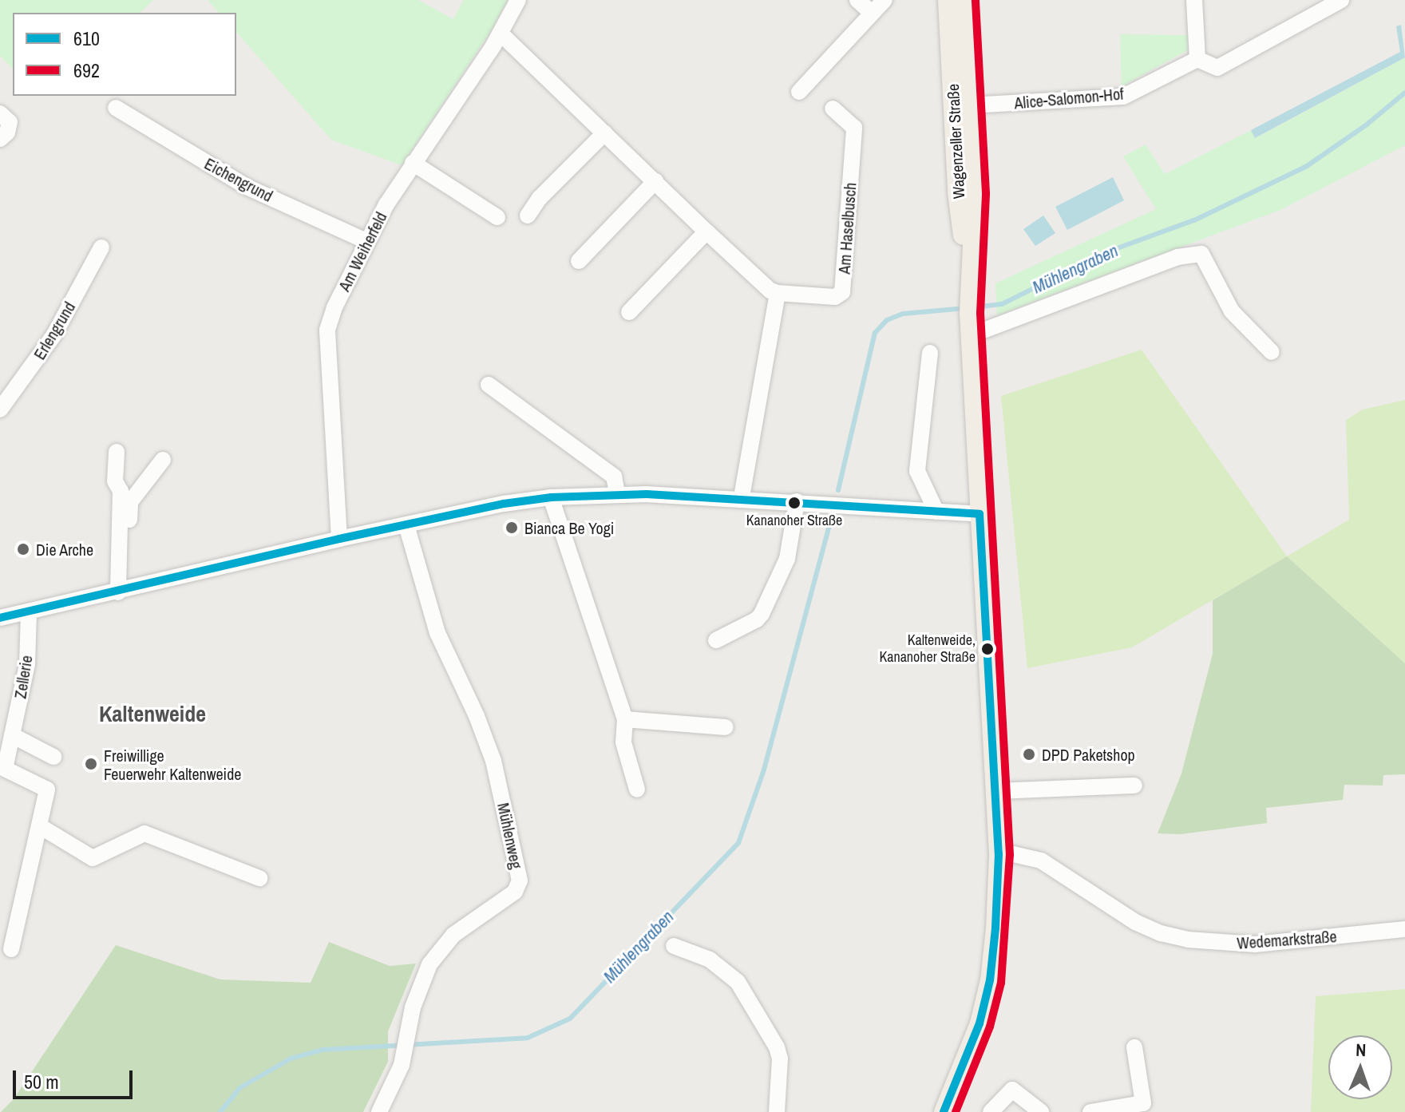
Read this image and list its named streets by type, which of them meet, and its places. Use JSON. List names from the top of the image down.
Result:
{
  "streets": {
    "main road": ["Wagenzeller Straße"],
    "street": [
      "Alice-Salomon-Hof",
      "Eichengrund",
      "Am Haselbusch",
      "Am Weiherfeld",
      "Erlengrund",
      "Zellerie",
      "Mühlenweg",
      "Wedemarkstraße"
    ]
  },
  "crossings": [
    ["Alice-Salomon-Hof", "Wagenzeller Straße"],
    ["Wagenzeller Straße", "Wedemarkstraße"],
    ["Eichengrund", "Am Weiherfeld"]
  ],
  "districts": ["Kaltenweide"],
  "water": ["Mühlengraben"],
  "places": [
    "Kananoher Straße",
    "Bianca Be Yogi",
    "Die Arche",
    "Kaltenweide, Kananoher Straße",
    "DPD Paketshop",
    "Freiwillige Feuerwehr Kaltenweide"
  ],
  "lines": ["transit line 692", "transit line 610"],
  "legend": ["610", "692"],
  "scale_bar": "50 m",
  "north": "top"
}
